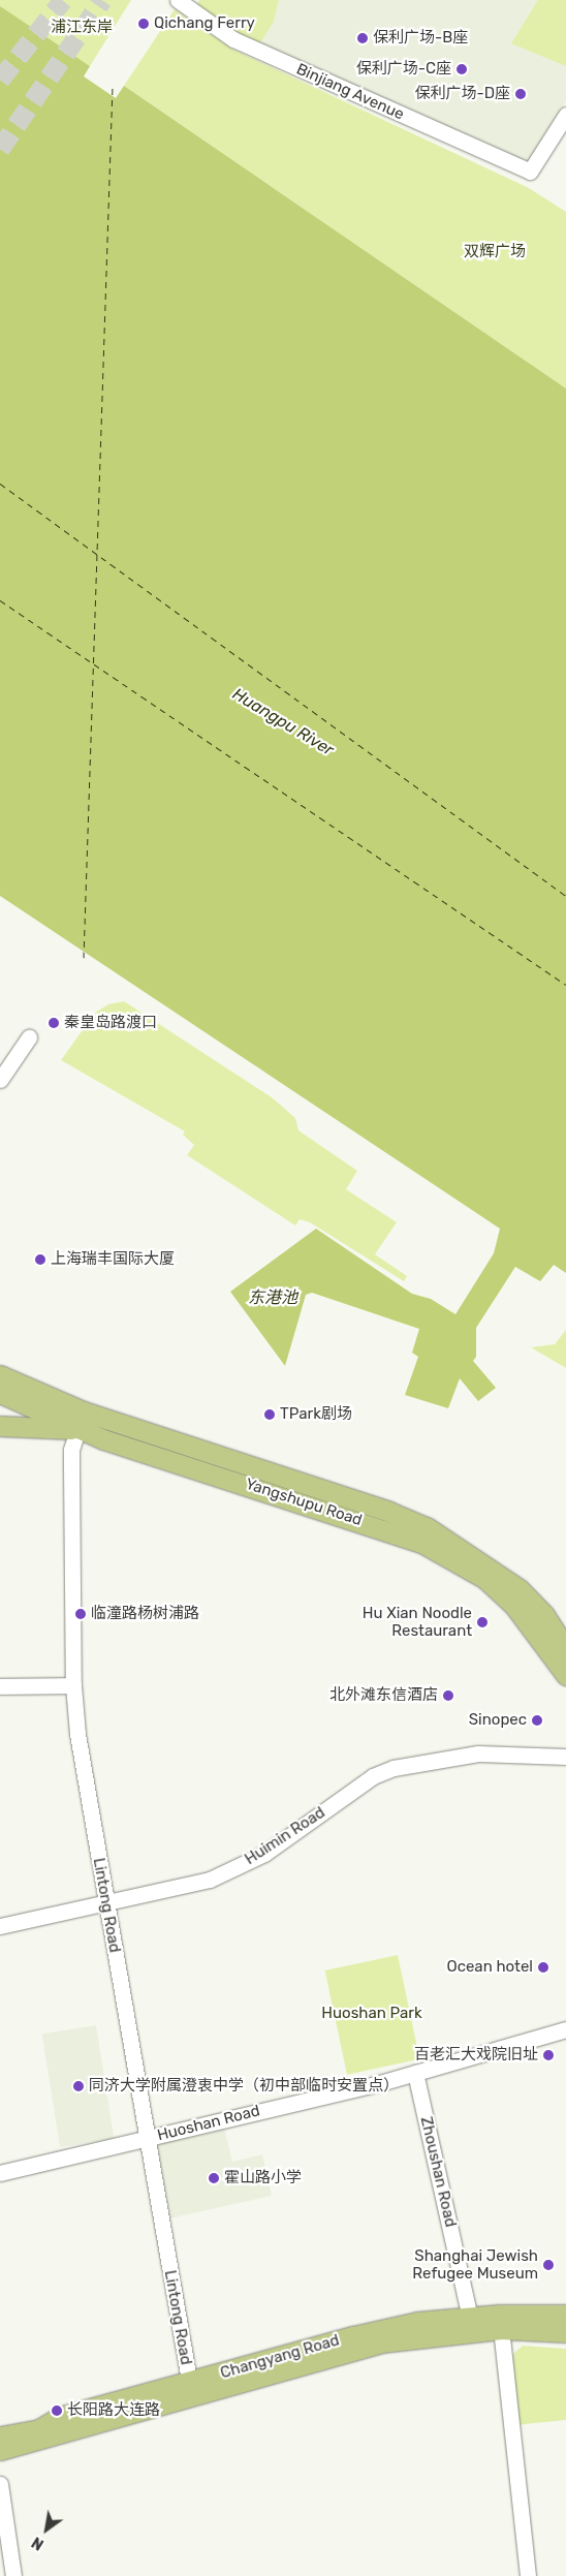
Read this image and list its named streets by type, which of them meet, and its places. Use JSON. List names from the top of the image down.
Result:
{
  "streets": {
    "main road": ["Yangshupu Road", "Changyang Road"],
    "street": [
      "Binjiang Avenue",
      "Huimin Road",
      "Lintong Road",
      "Huoshan Road",
      "Zhoushan Road"
    ]
  },
  "crossings": [
    ["Yangshupu Road", "Lintong Road"],
    ["Huimin Road", "Lintong Road"],
    ["Lintong Road", "Huoshan Road"],
    ["Lintong Road", "Changyang Road"],
    ["Huoshan Road", "Zhoushan Road"],
    ["Zhoushan Road", "Changyang Road"]
  ],
  "water": ["Huangpu River", "东港池"],
  "parks": ["浦江东岸", "双辉广场", "Huoshan Park"],
  "places": [
    "Qichang Ferry",
    "保利广场-B座",
    "保利广场-C座",
    "保利广场-D座",
    "秦皇岛路渡口",
    "上海瑞丰国际大厦",
    "TPark剧场",
    "临潼路杨树浦路",
    "Hu Xian Noodle Restaurant",
    "北外滩东信酒店",
    "Sinopec",
    "Ocean hotel",
    "百老汇大戏院旧址",
    "同济大学附属澄衷中学（初中部临时安置点）",
    "霍山路小学",
    "Shanghai Jewish Refugee Museum",
    "长阳路大连路"
  ],
  "north": "bottom left"
}
